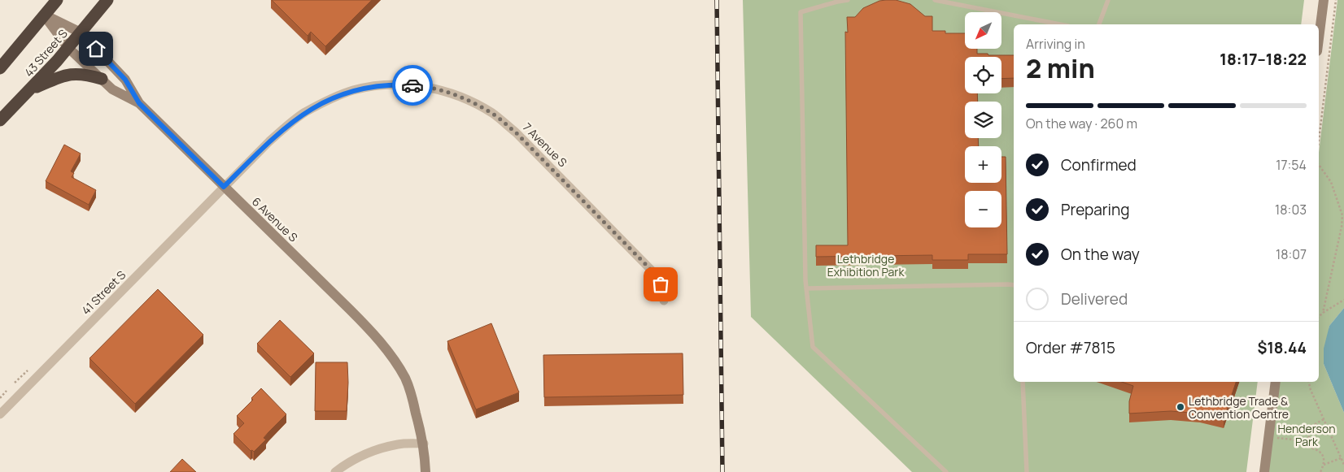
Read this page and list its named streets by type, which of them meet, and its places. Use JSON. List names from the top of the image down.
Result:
{
  "streets": {
    "highway": ["43 Street S"],
    "street": ["7 Avenue S", "6 Avenue S", "41 Street S"]
  },
  "crossings": [
    ["43 Street S", "6 Avenue S"],
    ["7 Avenue S", "6 Avenue S"],
    ["7 Avenue S", "41 Street S"],
    ["6 Avenue S", "41 Street S"]
  ],
  "parks": ["Lethbridge Exhibition Park", "Henderson Park"],
  "places": ["Lethbridge Trade & Convention Centre"],
  "north": "bottom left",
  "page": {
    "map_buttons": ["+", "−"],
    "heading": ["2 min", "Arriving in", "18:17–18:22"],
    "panel": ["Order #7815", "$18.44"],
    "bar": "On the way · 260 m",
    "list": [
      ["Confirmed", "17:54"],
      ["Preparing", "18:03"],
      ["On the way", "18:07"],
      "Delivered"
    ]
  }
}
